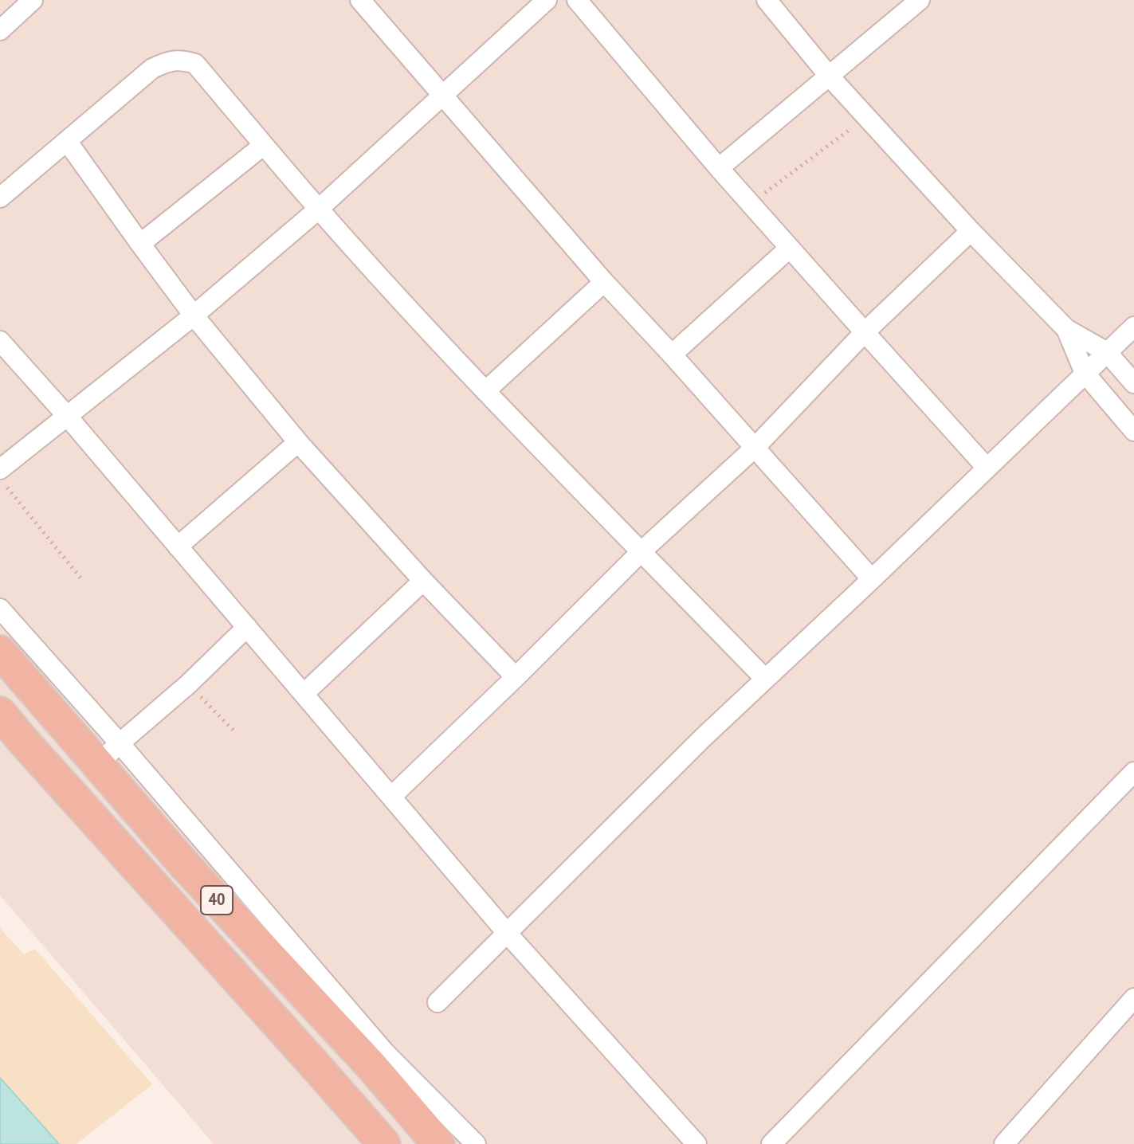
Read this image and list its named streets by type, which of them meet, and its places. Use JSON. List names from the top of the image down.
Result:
{
  "streets": {
    "highway": ["40"]
  }
}
